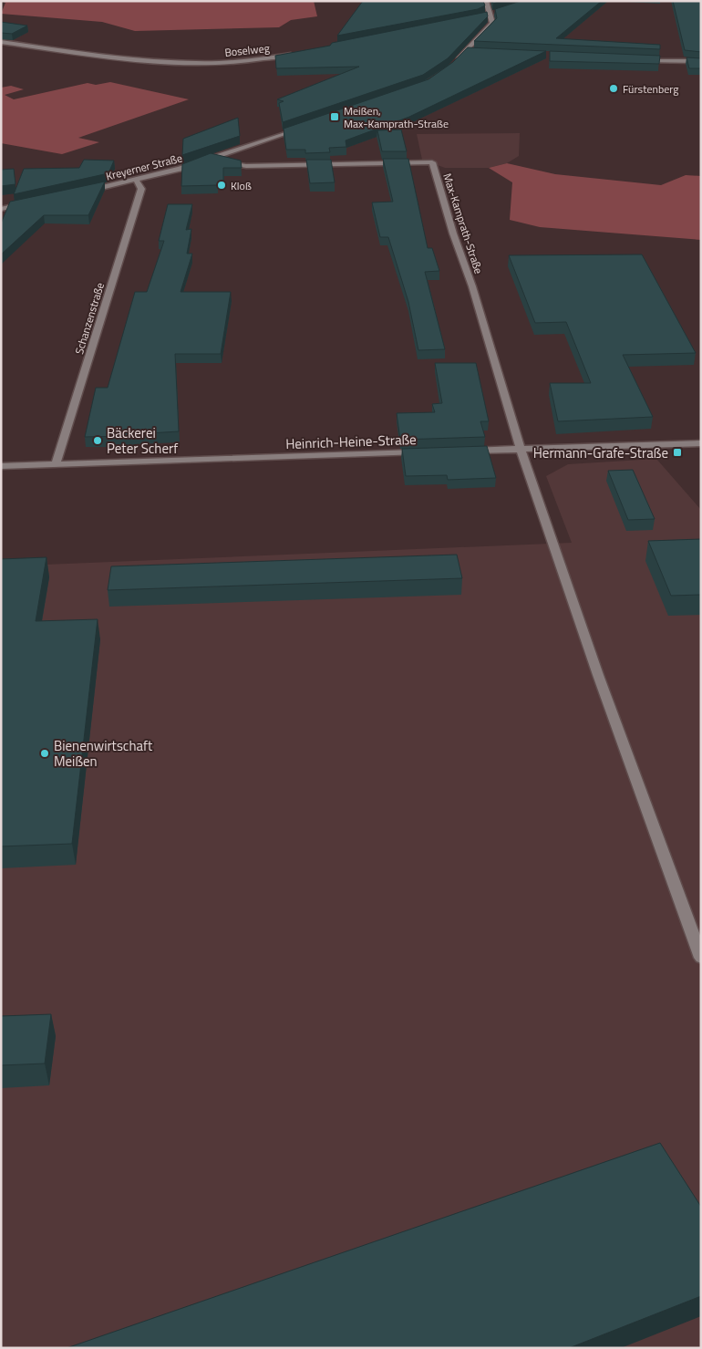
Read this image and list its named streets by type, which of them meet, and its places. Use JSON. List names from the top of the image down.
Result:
{
  "streets": {
    "street": [
      "Boselweg",
      "Kreyerner Straße",
      "Max-Kamprath-Straße",
      "Schanzenstraße",
      "Heinrich-Heine-Straße"
    ]
  },
  "crossings": [
    ["Kreyerner Straße", "Max-Kamprath-Straße"],
    ["Kreyerner Straße", "Schanzenstraße"],
    ["Schanzenstraße", "Heinrich-Heine-Straße"]
  ],
  "places": {
    "other": [
      "Fürstenberg",
      "Kloß",
      "Bäckerei Peter Scherf",
      "Bienenwirtschaft Meißen"
    ],
    "transit": ["Meißen, Max-Kamprath-Straße", "Hermann-Grafe-Straße"]
  }
}
